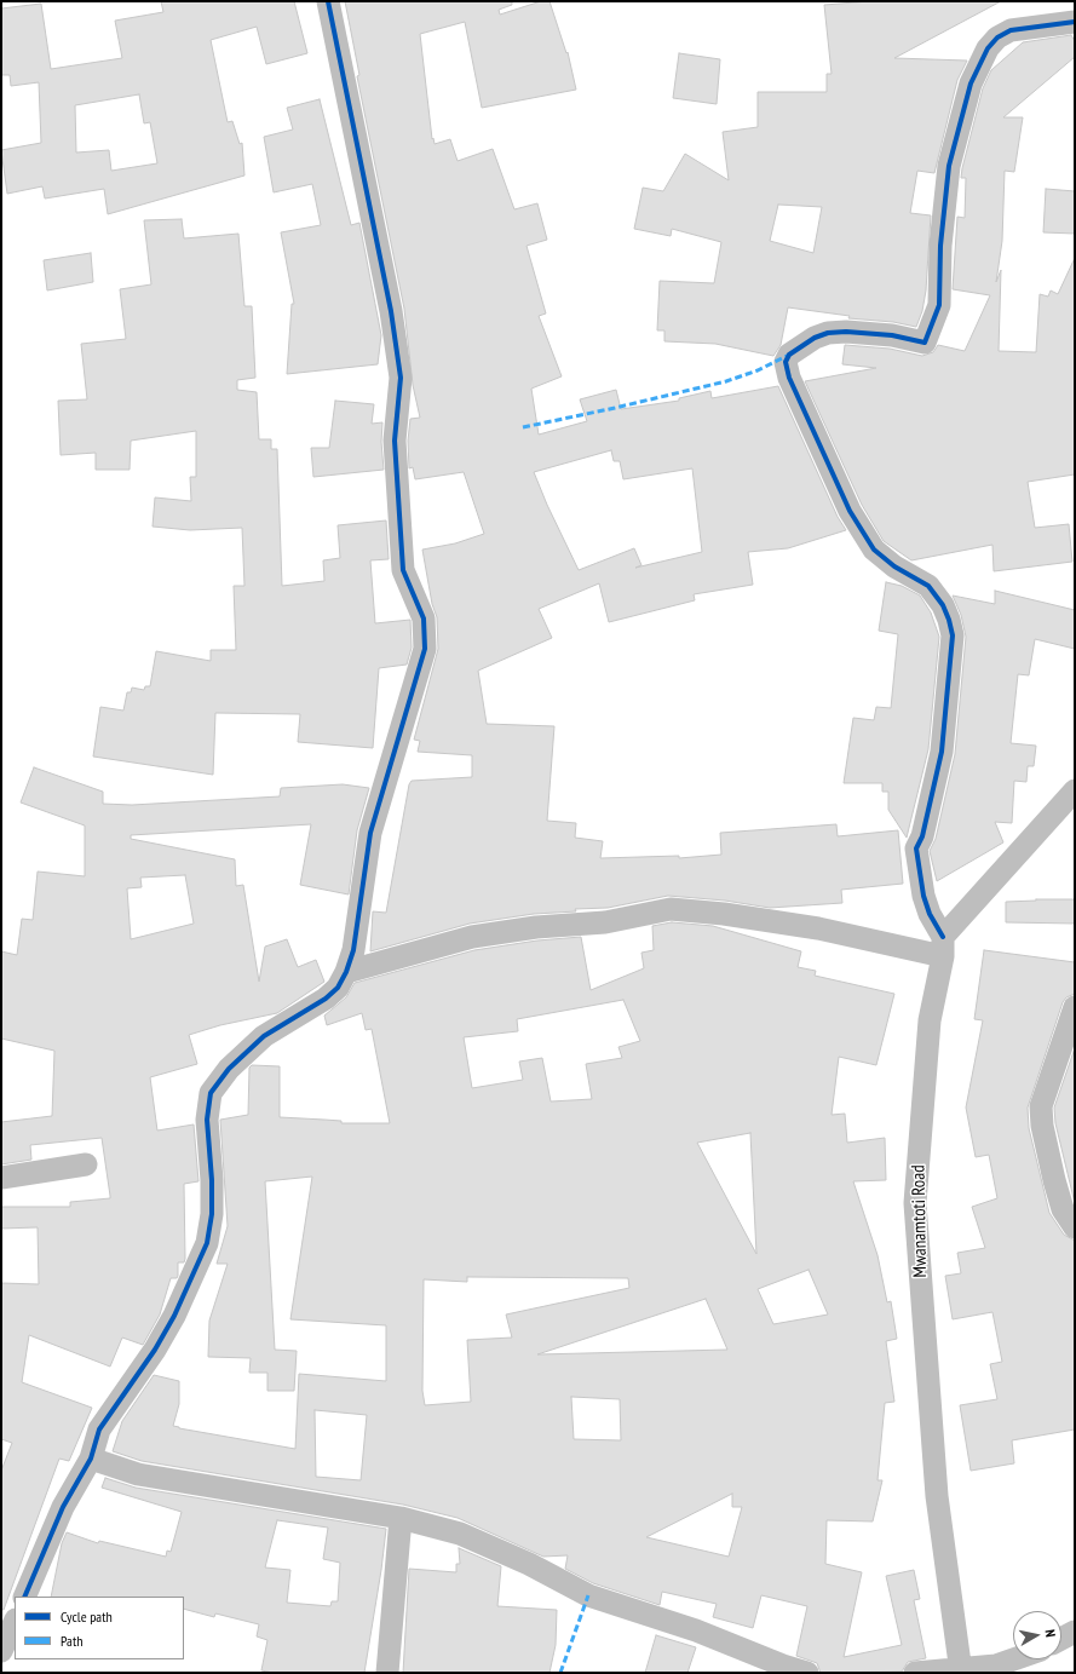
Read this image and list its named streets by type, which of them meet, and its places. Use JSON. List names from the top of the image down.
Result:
{
  "streets": {
    "street": ["Mwanamtoti Road"]
  },
  "legend": ["Cycle path", "Path"],
  "north": "right"
}
